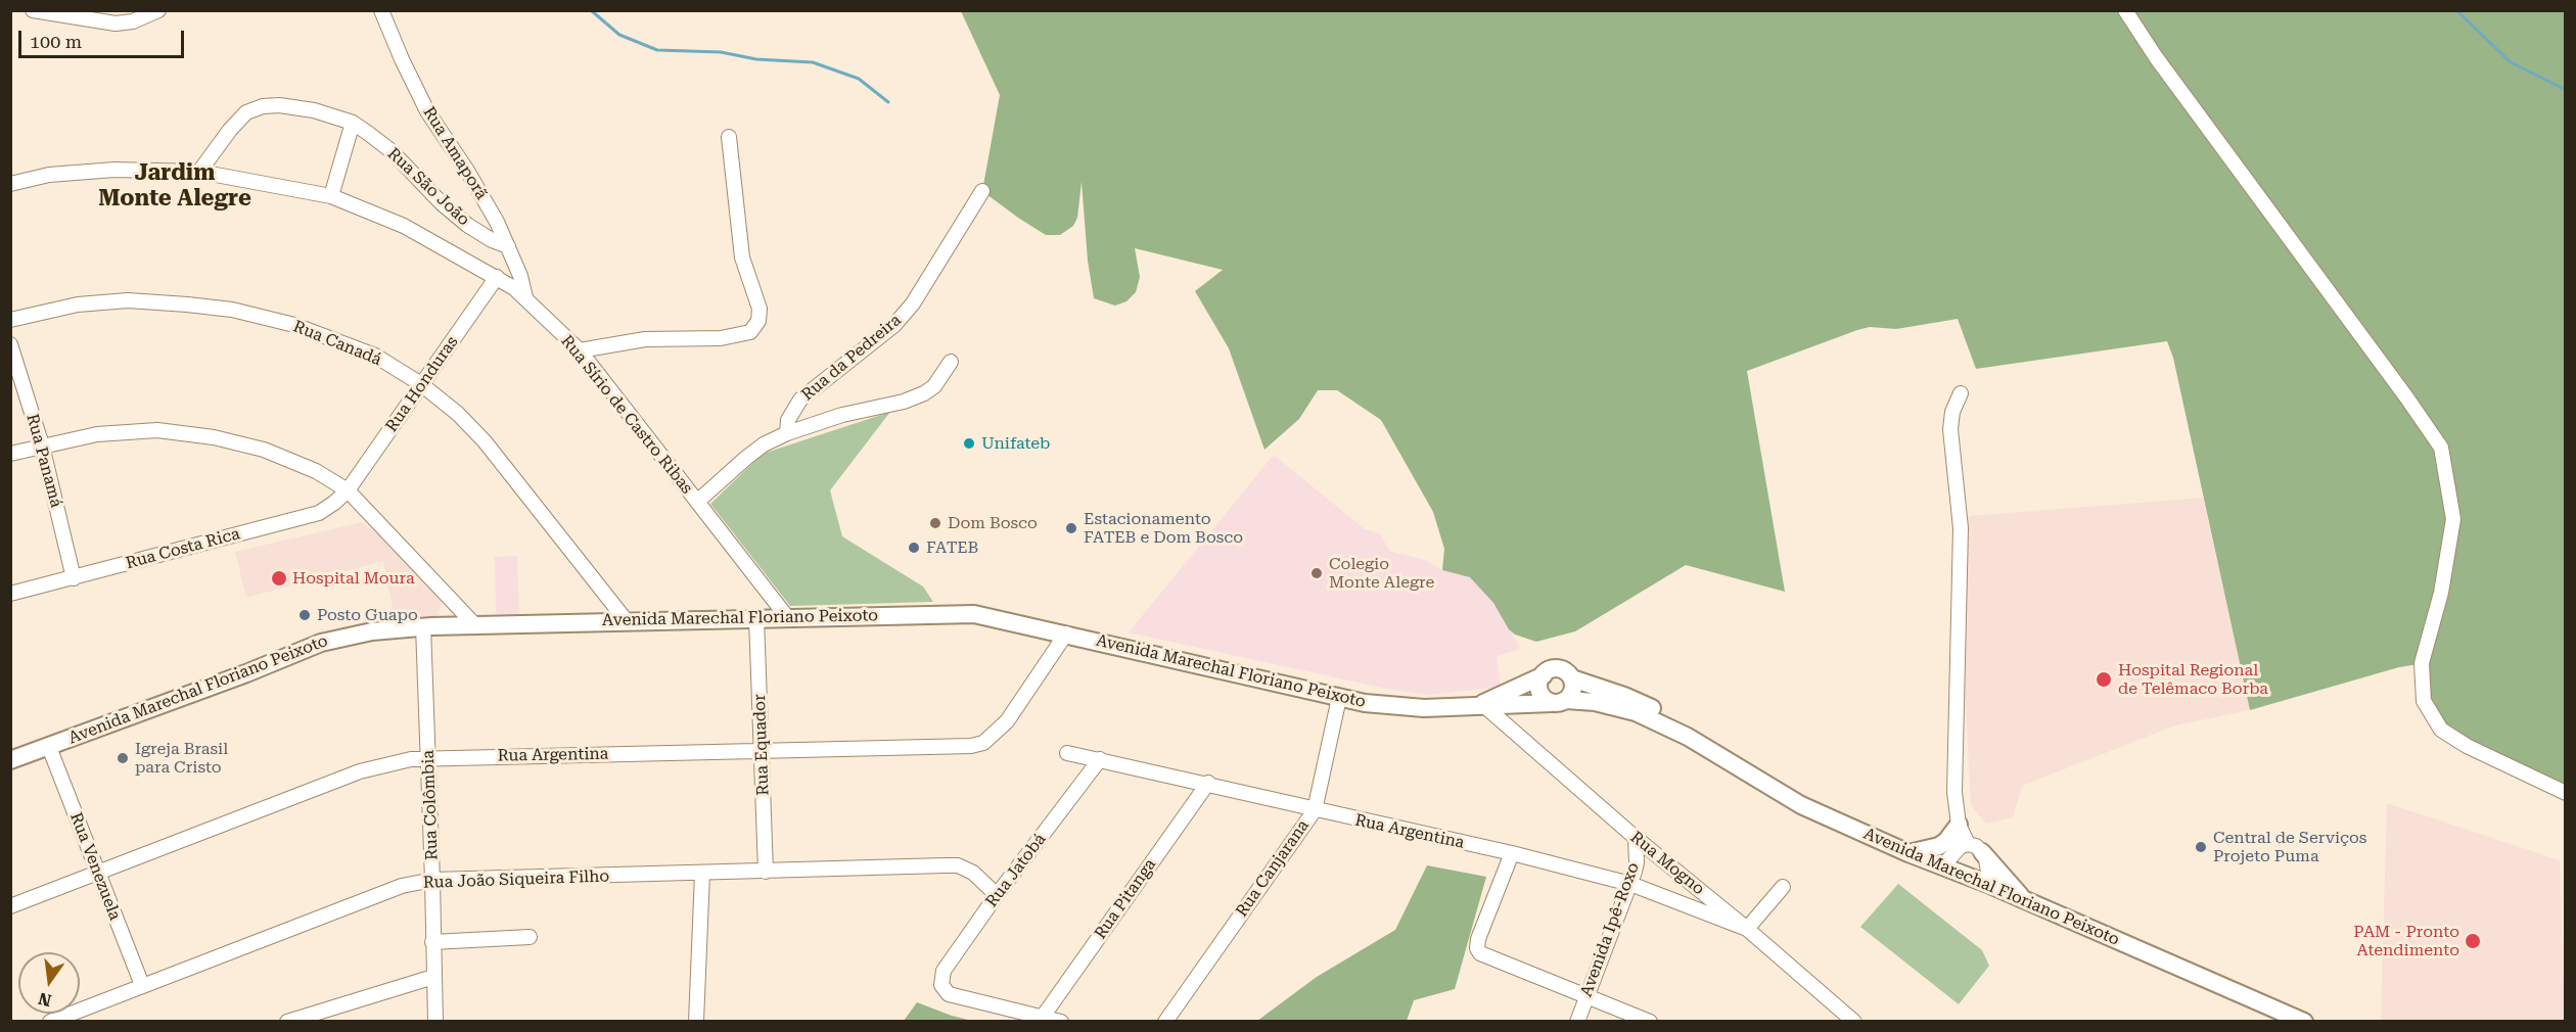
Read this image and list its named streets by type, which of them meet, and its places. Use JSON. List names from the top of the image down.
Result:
{
  "streets": {
    "main road": ["Avenida Marechal Floriano Peixoto"],
    "street": [
      "Rua Amaporã",
      "Rua São João",
      "Rua Canadá",
      "Rua da Pedreira",
      "Rua Honduras",
      "Rua Sírio de Castro Ribas",
      "Rua Panamá",
      "Rua Costa Rica",
      "Rua Equador",
      "Rua Argentina",
      "Rua Colômbia",
      "Rua Mogno",
      "Rua Venezuela",
      "Rua Canjarana",
      "Rua Jatobá",
      "Rua João Siqueira Filho",
      "Rua Pitanga",
      "Avenida Ipê-Roxo"
    ]
  },
  "crossings": [
    ["Rua Amaporã", "Rua São João"],
    ["Rua Amaporã", "Rua Sírio de Castro Ribas"],
    ["Rua São João", "Rua Sírio de Castro Ribas"],
    ["Rua Canadá", "Rua Honduras"],
    ["Rua Canadá", "Avenida Marechal Floriano Peixoto"],
    ["Rua da Pedreira", "Rua Sírio de Castro Ribas"],
    ["Rua Honduras", "Rua Sírio de Castro Ribas"],
    ["Rua Honduras", "Rua Costa Rica"],
    ["Rua Sírio de Castro Ribas", "Avenida Marechal Floriano Peixoto"],
    ["Rua Panamá", "Rua Costa Rica"],
    ["Avenida Marechal Floriano Peixoto", "Rua Equador"],
    ["Avenida Marechal Floriano Peixoto", "Rua Argentina"],
    ["Avenida Marechal Floriano Peixoto", "Rua Colômbia"],
    ["Avenida Marechal Floriano Peixoto", "Rua Mogno"],
    ["Avenida Marechal Floriano Peixoto", "Rua Venezuela"],
    ["Avenida Marechal Floriano Peixoto", "Rua Canjarana"],
    ["Rua Equador", "Rua Argentina"],
    ["Rua Equador", "Rua João Siqueira Filho"],
    ["Rua Argentina", "Rua Colômbia"],
    ["Rua Argentina", "Rua Mogno"],
    ["Rua Argentina", "Rua Venezuela"],
    ["Rua Argentina", "Rua Canjarana"],
    ["Rua Argentina", "Rua Jatobá"],
    ["Rua Argentina", "Rua Pitanga"],
    ["Rua Argentina", "Avenida Ipê-Roxo"],
    ["Rua Colômbia", "Rua João Siqueira Filho"],
    ["Rua Mogno", "Avenida Ipê-Roxo"],
    ["Rua Venezuela", "Rua João Siqueira Filho"],
    ["Rua Jatobá", "Rua João Siqueira Filho"],
    ["Rua Jatobá", "Rua Pitanga"]
  ],
  "districts": ["Jardim Monte Alegre"],
  "places": [
    "Unifateb",
    "Dom Bosco",
    "Estacionamento FATEB e Dom Bosco",
    "FATEB",
    "Colegio Monte Alegre",
    "Hospital Moura",
    "Posto Guapo",
    "Hospital Regional de Telêmaco Borba",
    "Igreja Brasil para Cristo",
    "Central de Serviços Projeto Puma",
    "PAM - Pronto Atendimento"
  ],
  "scale_bar": "100 m",
  "north": "bottom"
}
